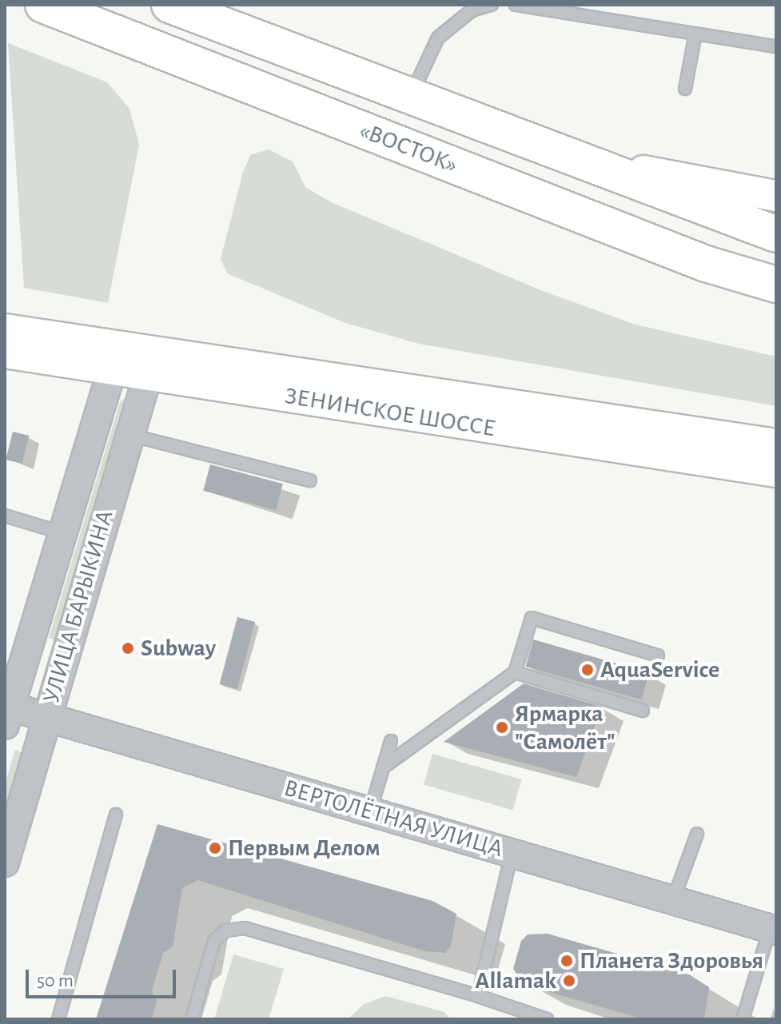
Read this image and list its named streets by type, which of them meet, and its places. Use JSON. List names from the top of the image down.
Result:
{
  "streets": {
    "highway": ["«ВОСТОК»"],
    "main road": ["ЗЕНИНСКОЕ ШОССЕ"],
    "street": ["УЛИЦА БАРЫКИНА", "ВЕРТОЛЁТНАЯ УЛИЦА"]
  },
  "crossings": [
    ["ЗЕНИНСКОЕ ШОССЕ", "УЛИЦА БАРЫКИНА"],
    ["УЛИЦА БАРЫКИНА", "ВЕРТОЛЁТНАЯ УЛИЦА"]
  ],
  "places": [
    "Subway",
    "AquaService",
    "Ярмарка \"Самолёт\"",
    "Первым Делом",
    "Планета Здоровья",
    "Allamak"
  ],
  "scale_bar": "50 m"
}
